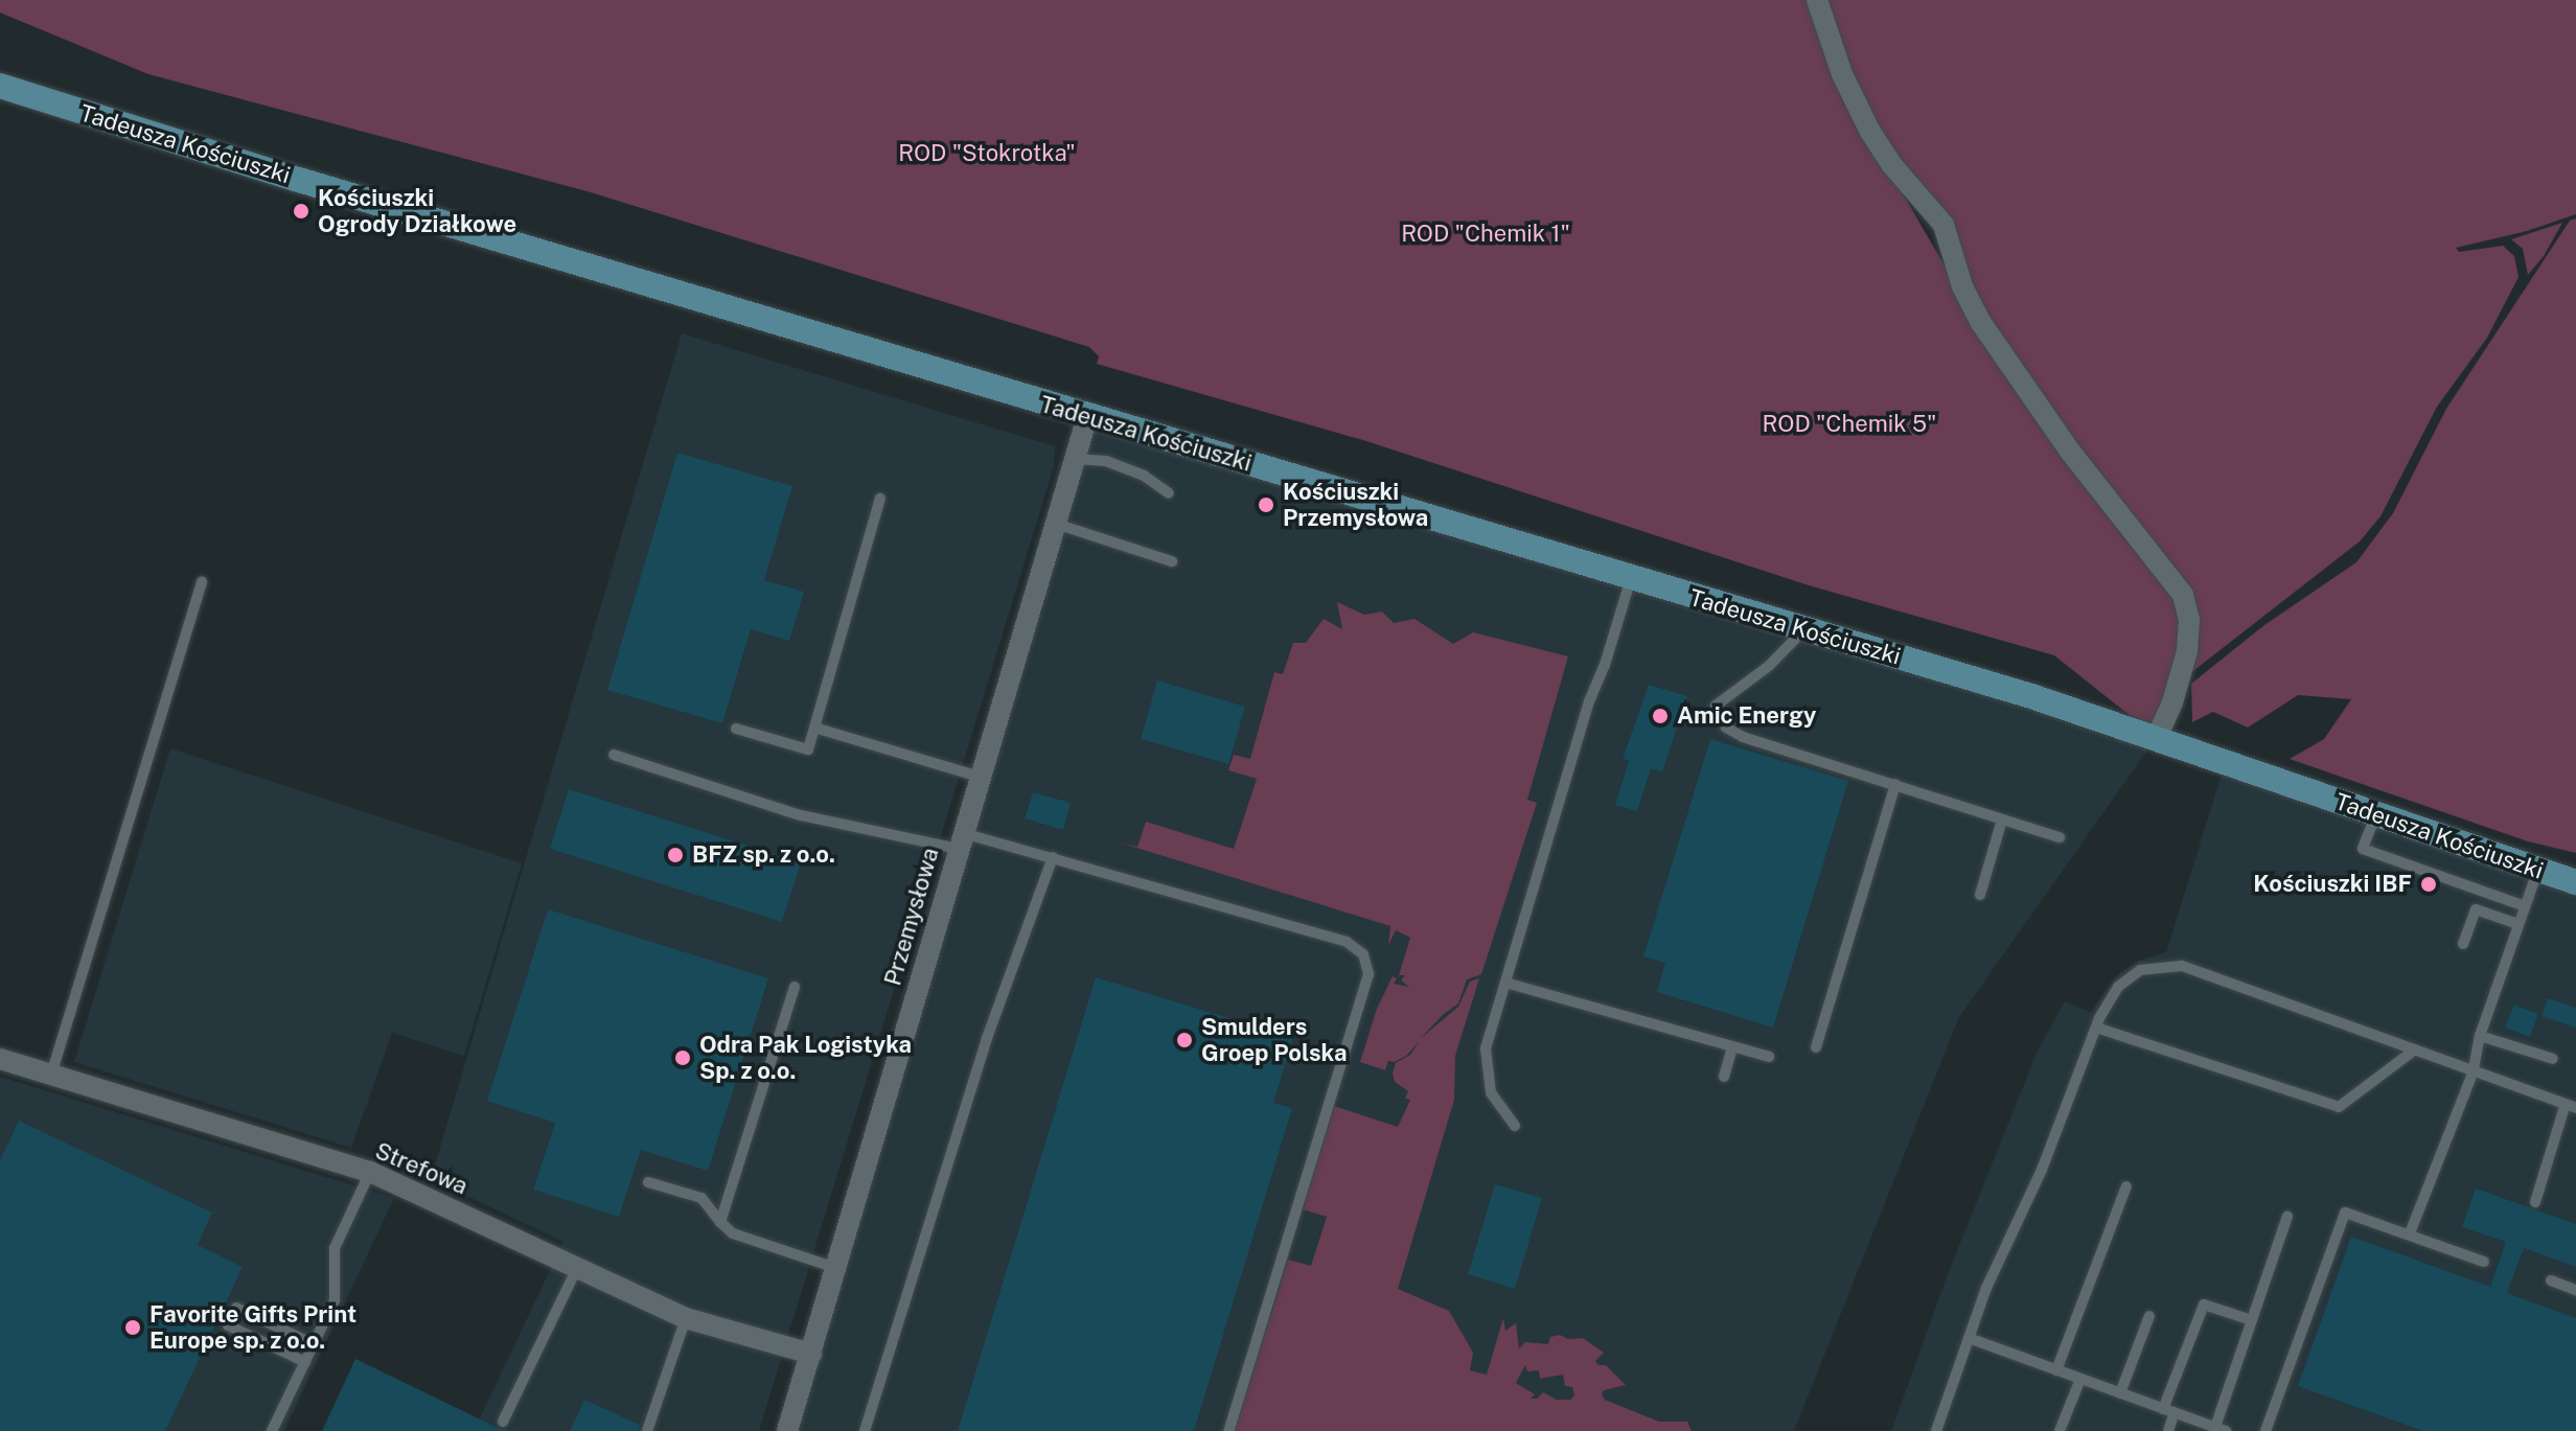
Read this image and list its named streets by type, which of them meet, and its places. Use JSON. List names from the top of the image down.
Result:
{
  "streets": {
    "main road": ["Tadeusza Kościuszki"],
    "street": ["Przemysłowa", "Strefowa"]
  },
  "crossings": [
    ["Tadeusza Kościuszki", "Przemysłowa"],
    ["Przemysłowa", "Strefowa"]
  ],
  "parks": ["ROD \"Stokrotka\"", "ROD \"Chemik 1\"", "ROD \"Chemik 5\""],
  "places": [
    "Kościuszki Ogrody Działkowe",
    "Kościuszki Przemysłowa",
    "Amic Energy",
    "BFZ sp. z o.o.",
    "Kościuszki IBF",
    "Smulders Groep Polska",
    "Odra Pak Logistyka Sp. z o.o.",
    "Favorite Gifts Print Europe sp. z o.o."
  ]
}
